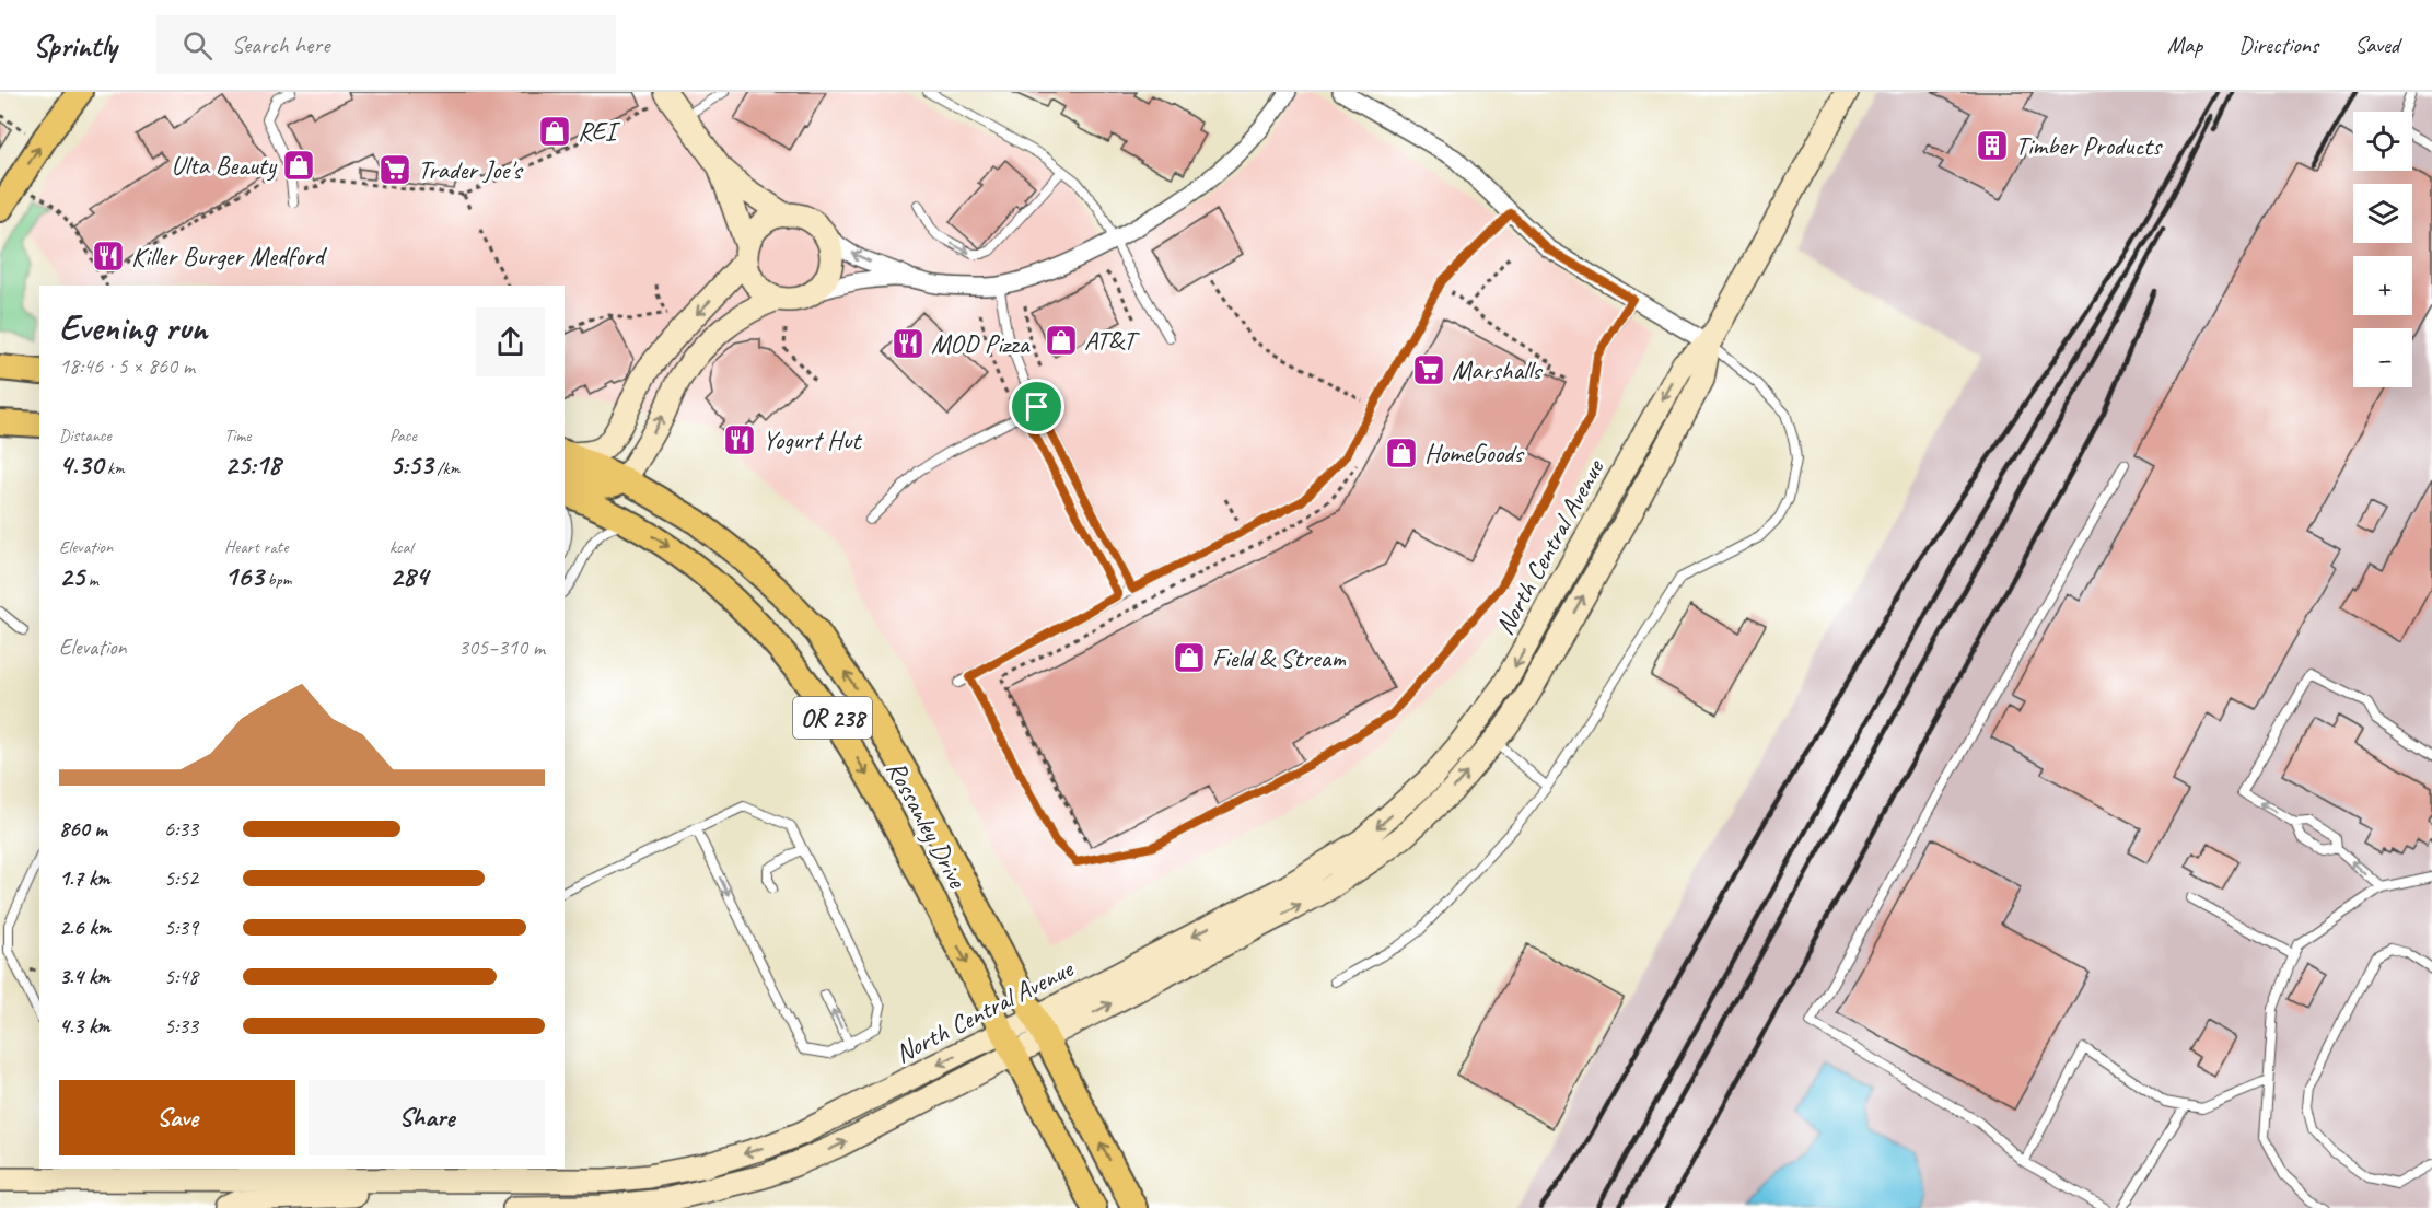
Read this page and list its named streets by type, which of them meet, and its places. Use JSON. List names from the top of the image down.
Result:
{
  "streets": {
    "main road": ["OR 238", "Rossanley Drive"],
    "street": ["North Central Avenue"]
  },
  "crossings": [
    ["North Central Avenue", "Rossanley Drive"]
  ],
  "places": {
    "shop": [
      "REI",
      "Ulta Beauty",
      "AT&T",
      "HomeGoods",
      "Field & Stream"
    ],
    "building": ["Timber Products"],
    "supermarket": ["Trader Joe's", "Marshalls"],
    "restaurant": ["Killer Burger Medford", "MOD Pizza", "Yogurt Hut"]
  },
  "page": {
    "header": "Sprintly",
    "search": "Search here",
    "nav": ["Map", "Directions", "Saved"],
    "map_buttons": ["+", "−"],
    "heading": ["Evening run", "18:46 · 5 × 860 m"],
    "stats": [
      ["Distance", "4.30 km"],
      ["Time", "25:18"],
      ["Pace", "5:53 /km"],
      ["Elevation", "25 m"],
      ["Heart rate", "163 bpm"],
      ["kcal", "284"]
    ],
    "chart": ["Elevation", "305–310 m"],
    "list": [
      {
        "name": "860 m",
        "note": "6:33"
      },
      {
        "name": "1.7 km",
        "note": "5:52"
      },
      {
        "name": "2.6 km",
        "note": "5:39"
      },
      {
        "name": "3.4 km",
        "note": "5:48"
      },
      {
        "name": "4.3 km",
        "note": "5:33"
      }
    ],
    "buttons": ["Save", "Share"]
  }
}
